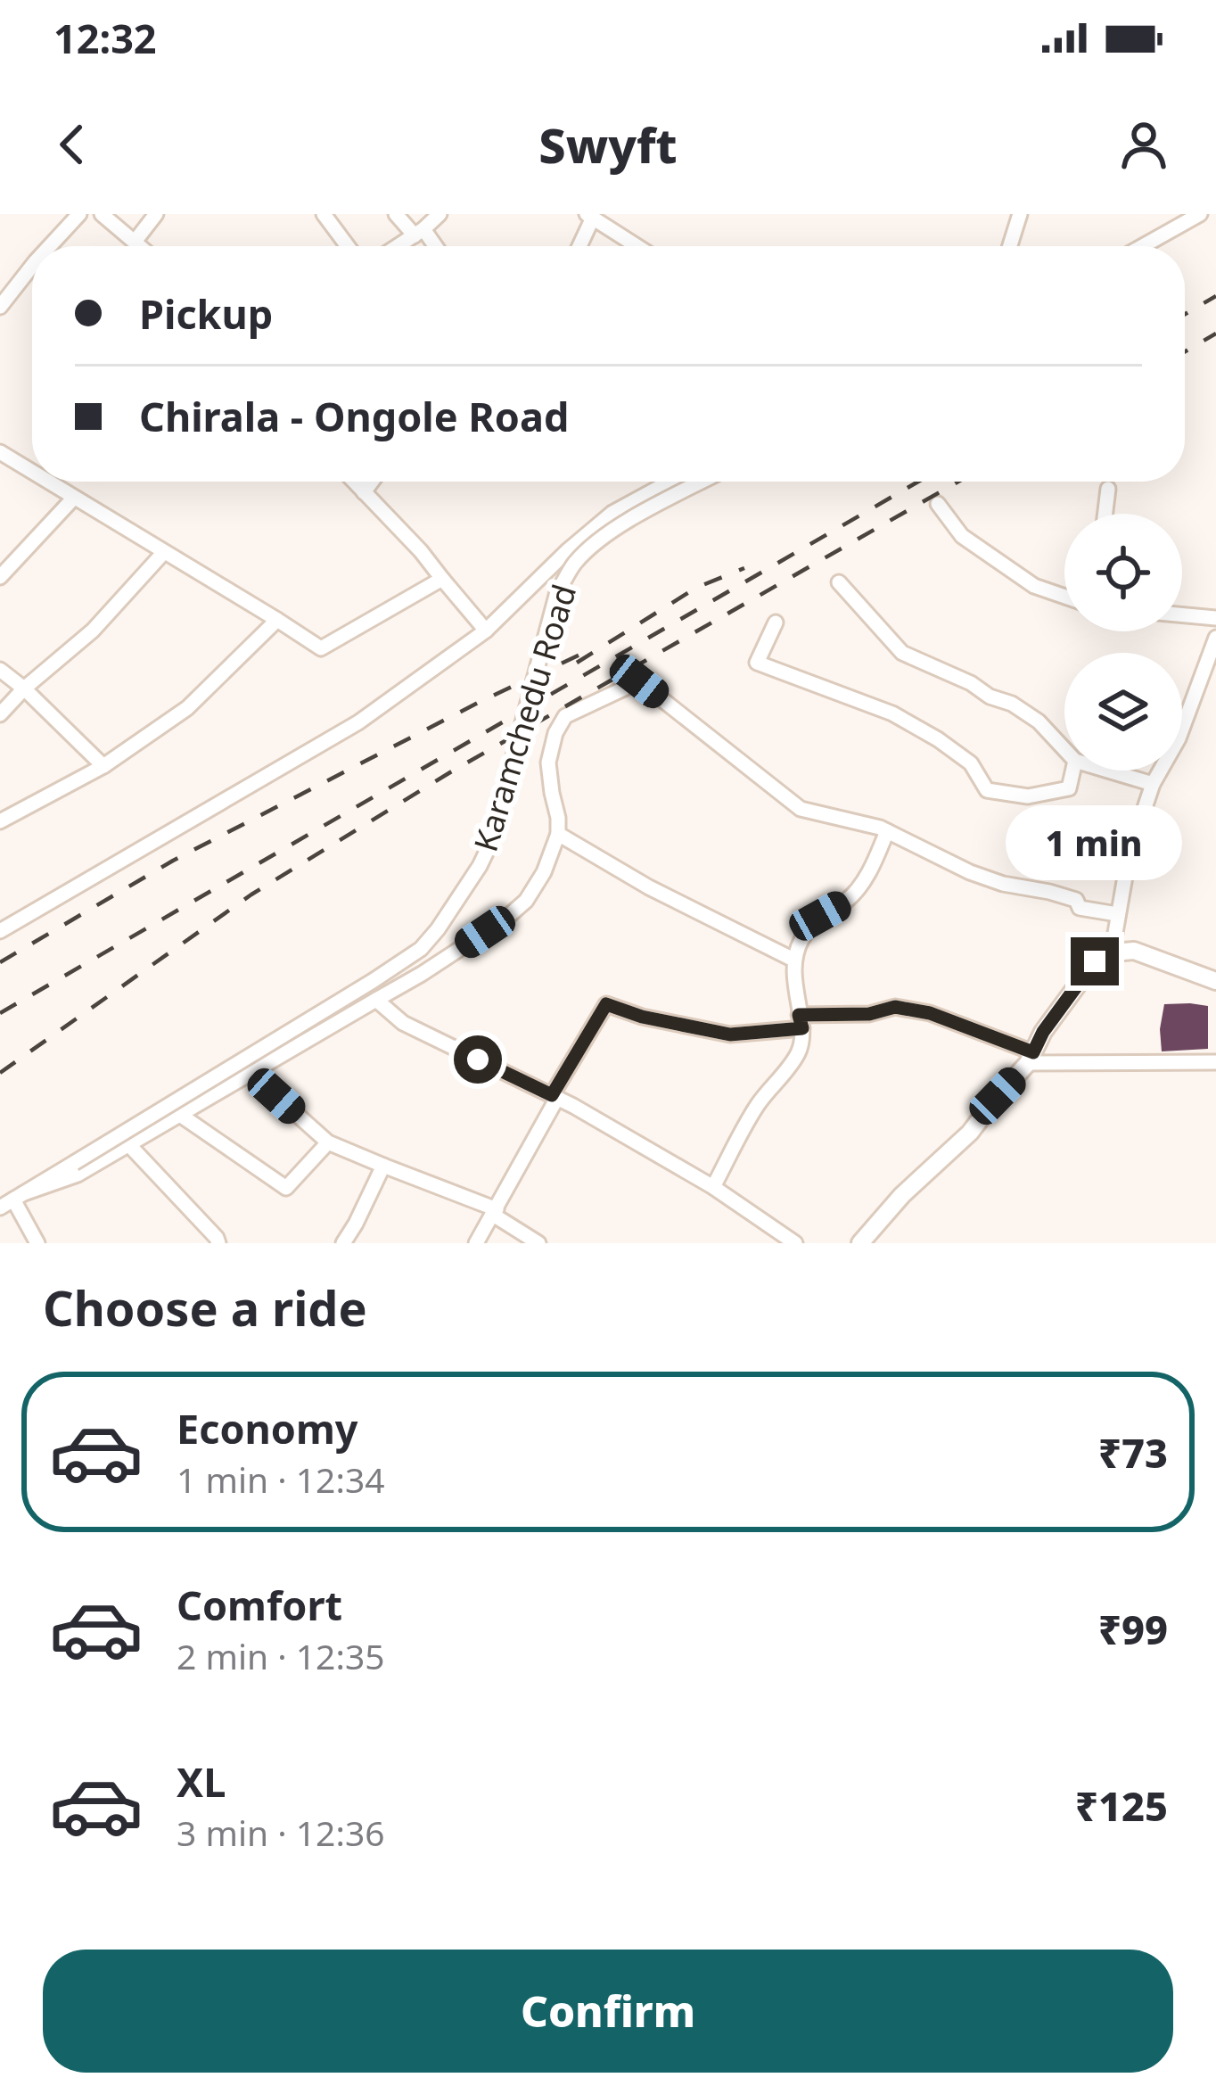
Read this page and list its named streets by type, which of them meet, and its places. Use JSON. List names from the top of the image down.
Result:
{
  "streets": {
    "street": ["Karamchedu Road"]
  },
  "page": {
    "status": "12:32",
    "header": "Swyft",
    "banner": ["Pickup", "Chirala - Ongole Road"],
    "bubble": "1 min",
    "heading": "Choose a ride",
    "list": [
      {
        "name": "Economy",
        "note": "1 min · 12:34",
        "value": "₹73"
      },
      {
        "name": "Comfort",
        "note": "2 min · 12:35",
        "value": "₹99"
      },
      {
        "name": "XL",
        "note": "3 min · 12:36",
        "value": "₹125"
      }
    ],
    "buttons": "Confirm"
  }
}
